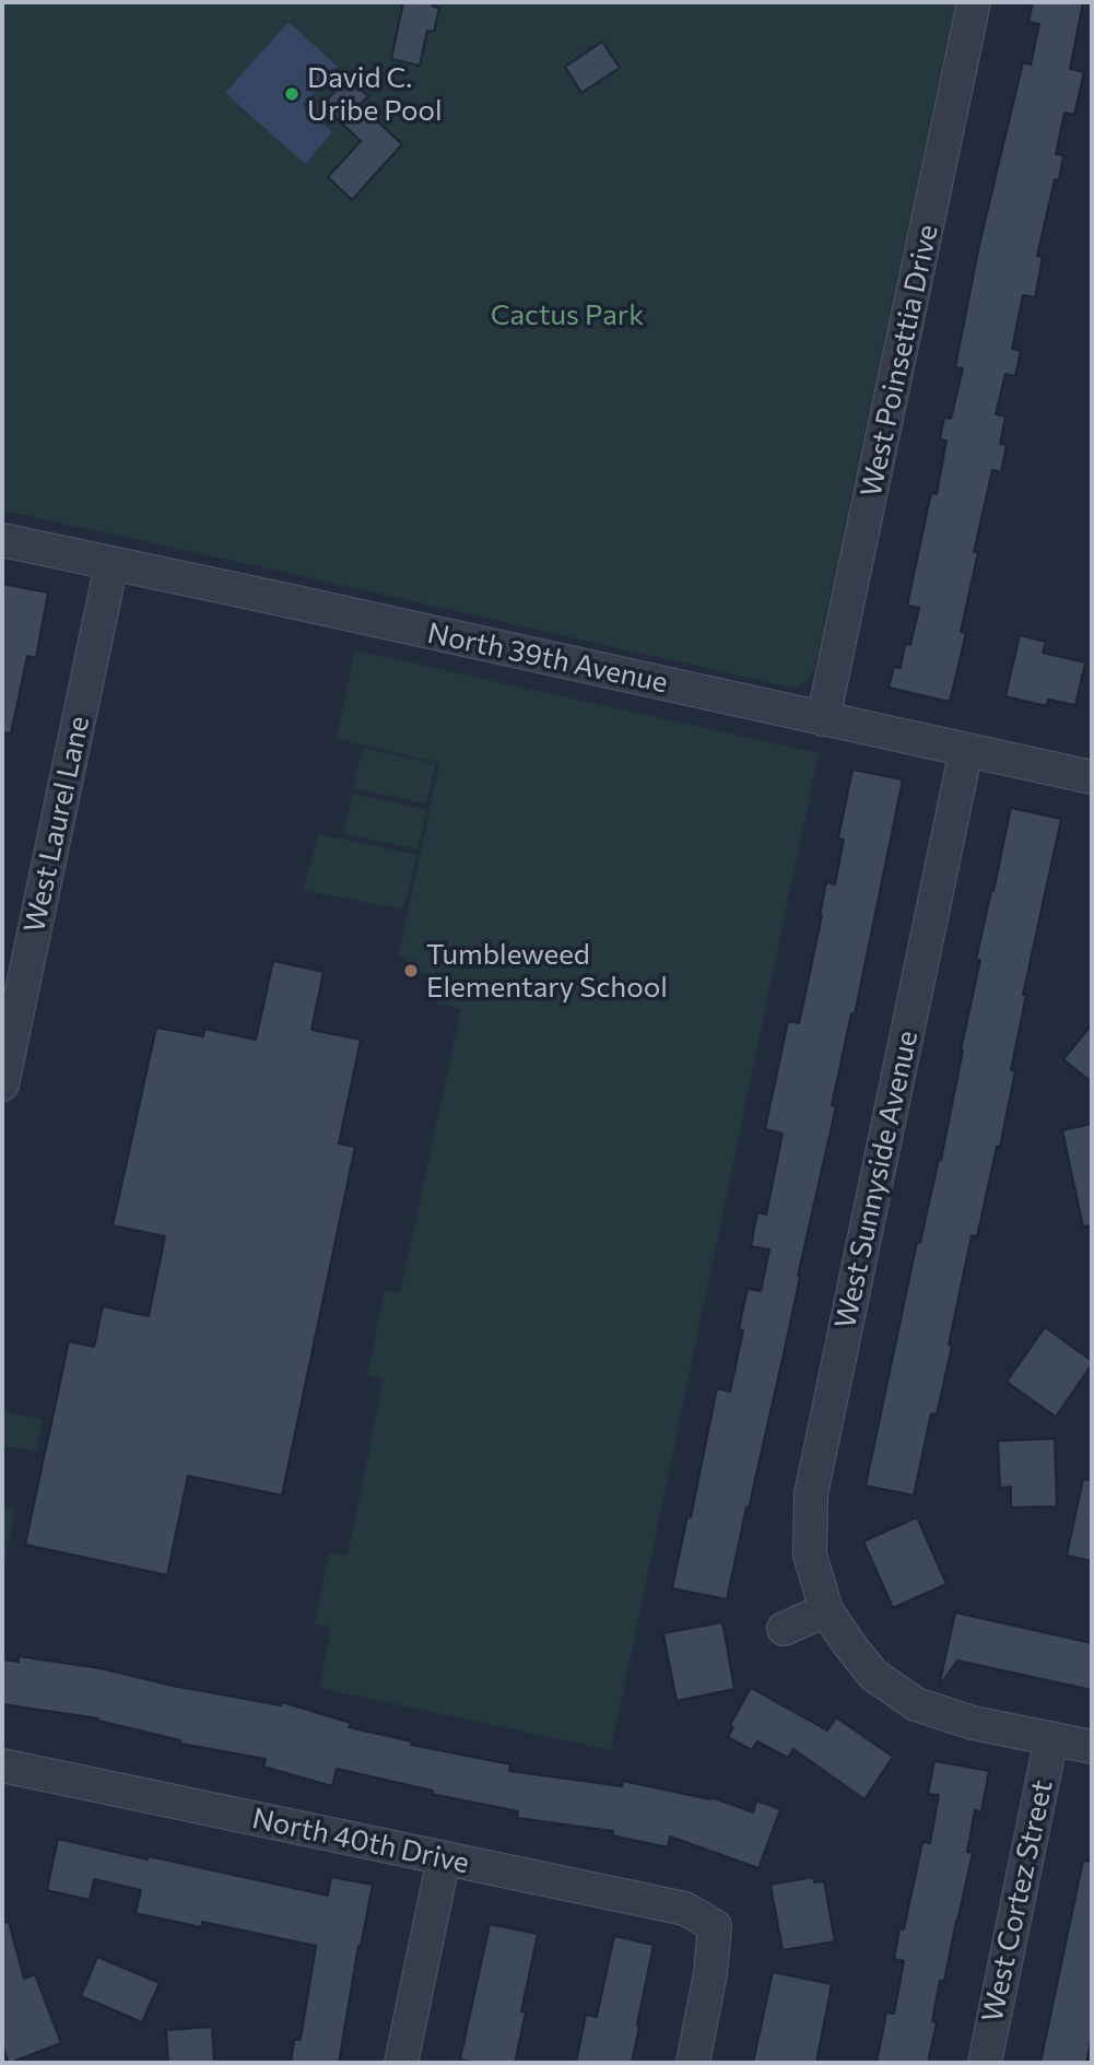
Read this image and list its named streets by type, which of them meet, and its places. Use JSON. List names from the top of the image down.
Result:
{
  "streets": {
    "street": [
      "West Poinsettia Drive",
      "North 39th Avenue",
      "West Laurel Lane",
      "West Sunnyside Avenue",
      "North 40th Drive",
      "West Cortez Street"
    ]
  },
  "crossings": [
    ["West Poinsettia Drive", "North 39th Avenue"],
    ["North 39th Avenue", "West Laurel Lane"],
    ["North 39th Avenue", "West Sunnyside Avenue"],
    ["West Sunnyside Avenue", "West Cortez Street"]
  ],
  "parks": ["Cactus Park"],
  "places": ["David C. Uribe Pool", "Tumbleweed Elementary School"]
}
